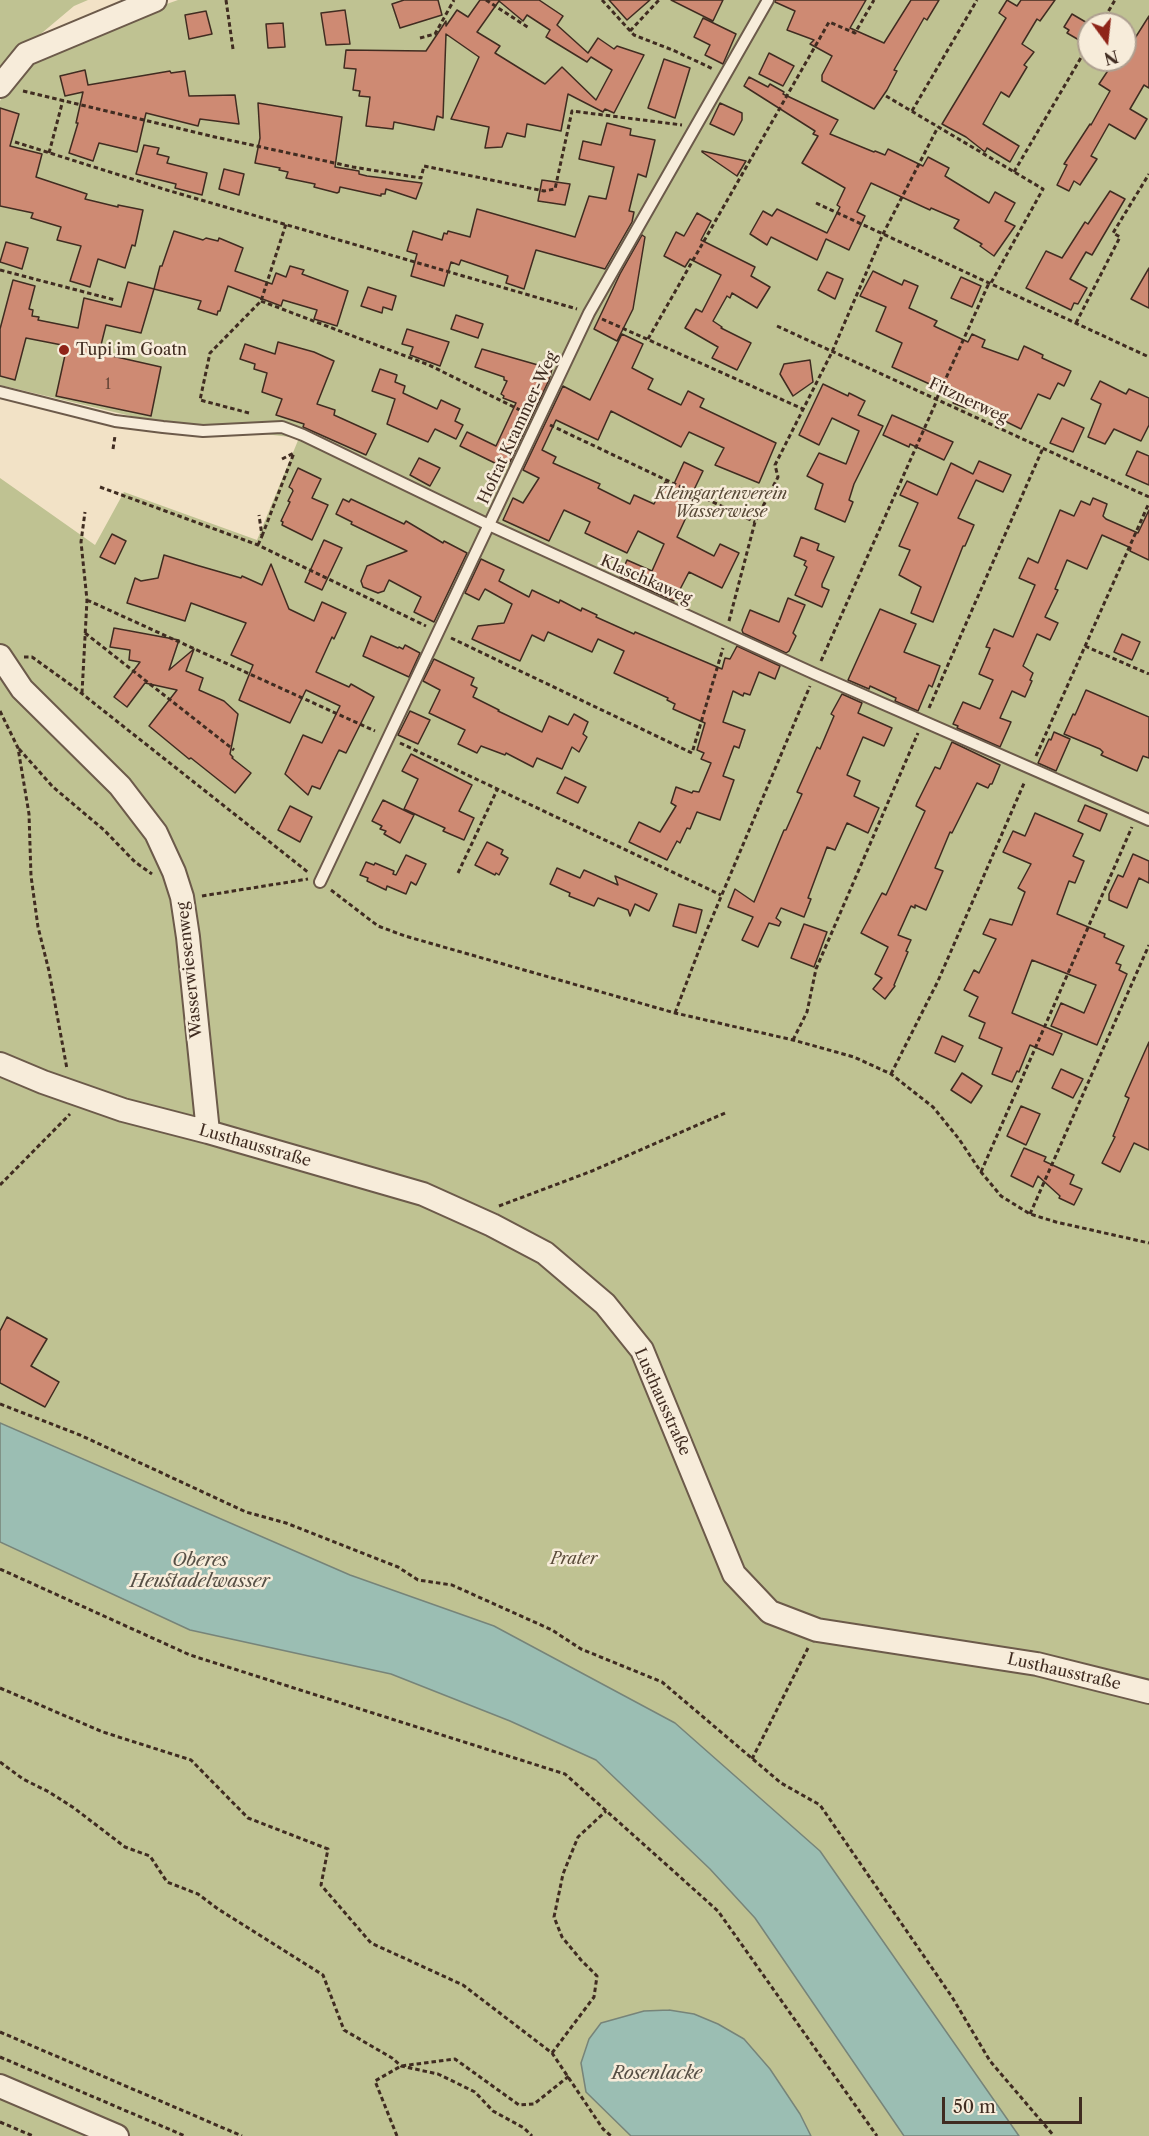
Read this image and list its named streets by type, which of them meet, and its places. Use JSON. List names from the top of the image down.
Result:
{
  "streets": {
    "street": ["Wasserwiesenweg", "Lusthausstraße"],
    "lane": ["Hofrat Krammer-Weg", "Klaschkaweg"],
    "path": ["Fitznerweg"]
  },
  "crossings": [
    ["Hofrat Krammer-Weg", "Klaschkaweg"],
    ["Wasserwiesenweg", "Lusthausstraße"]
  ],
  "water": ["Oberes Heustadelwasser", "Rosenlacke"],
  "parks": ["Kleingartenverein Wasserwiese", "Prater"],
  "places": ["Tupi im Goatn"],
  "house_numbers": ["1"],
  "scale_bar": "50 m",
  "north": "bottom"
}
